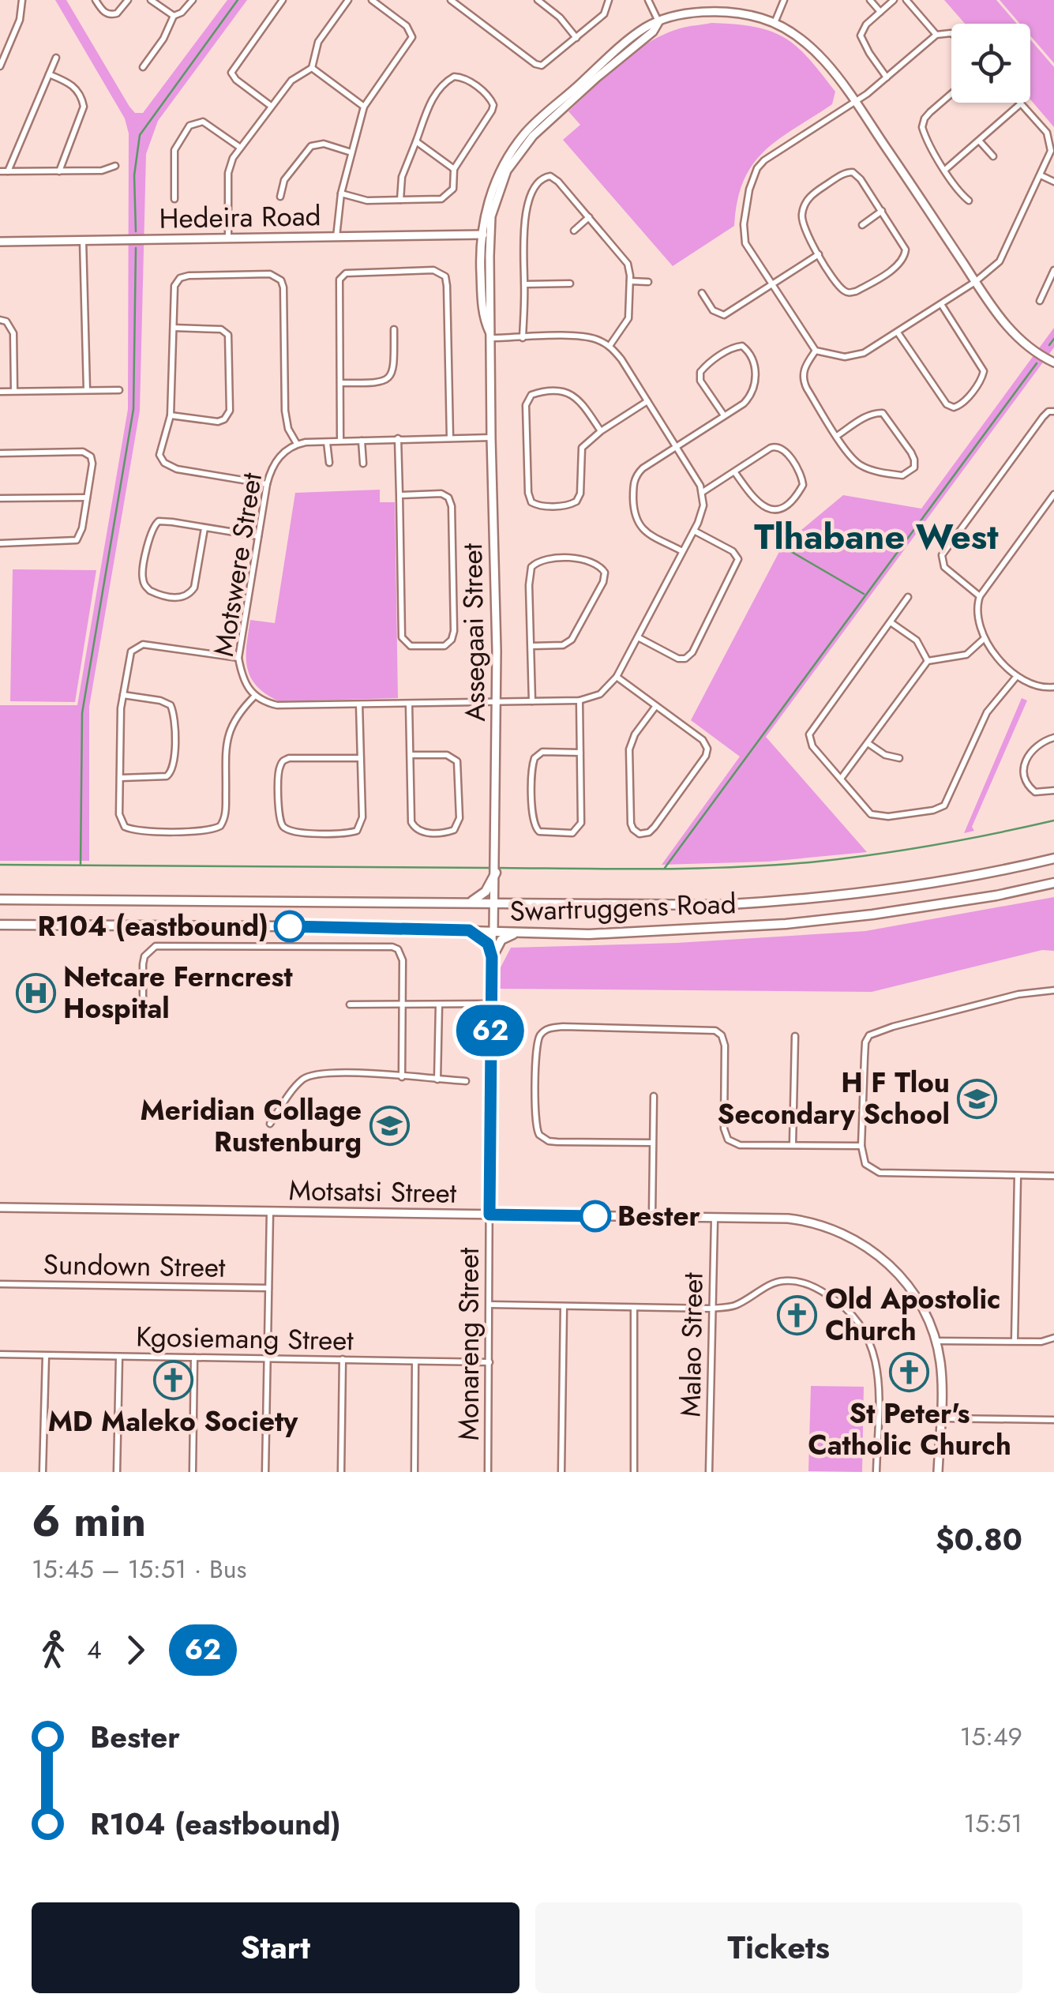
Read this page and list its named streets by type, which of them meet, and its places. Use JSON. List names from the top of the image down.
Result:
{
  "streets": {
    "main road": ["Swartruggens Road"],
    "street": [
      "Hedeira Road",
      "Motswere Street",
      "Assegaai Street",
      "Motsatsi Street",
      "Sundown Street",
      "Kgosiemang Street",
      "Monareng Street",
      "Malao Street"
    ]
  },
  "crossings": [
    ["Hedeira Road", "Assegaai Street"],
    ["Motswere Street", "Assegaai Street"],
    ["Assegaai Street", "Swartruggens Road"],
    ["Assegaai Street", "Monareng Street"],
    ["Swartruggens Road", "Monareng Street"],
    ["Motsatsi Street", "Monareng Street"],
    ["Motsatsi Street", "Malao Street"],
    ["Kgosiemang Street", "Monareng Street"]
  ],
  "districts": ["Tlhabane West"],
  "places": {
    "other": ["R104 (eastbound)", "Bester"],
    "hospital": ["Netcare Ferncrest Hospital"],
    "school or university": ["H F Tlou Secondary School", "Meridian Collage Rustenburg"],
    "church": ["Old Apostolic Church", "St Peter's Catholic Church", "MD Maleko Society"]
  },
  "lines": ["bus line 62"],
  "page": {
    "on_map": "62",
    "heading": ["6 min", "15:45 – 15:51 · Bus", "$0.80"],
    "legs": ["4", "62"],
    "list": [
      {
        "name": "Bester",
        "value": "15:49"
      },
      {
        "name": "R104 (eastbound)",
        "value": "15:51"
      }
    ],
    "buttons": ["Start", "Tickets"]
  }
}
